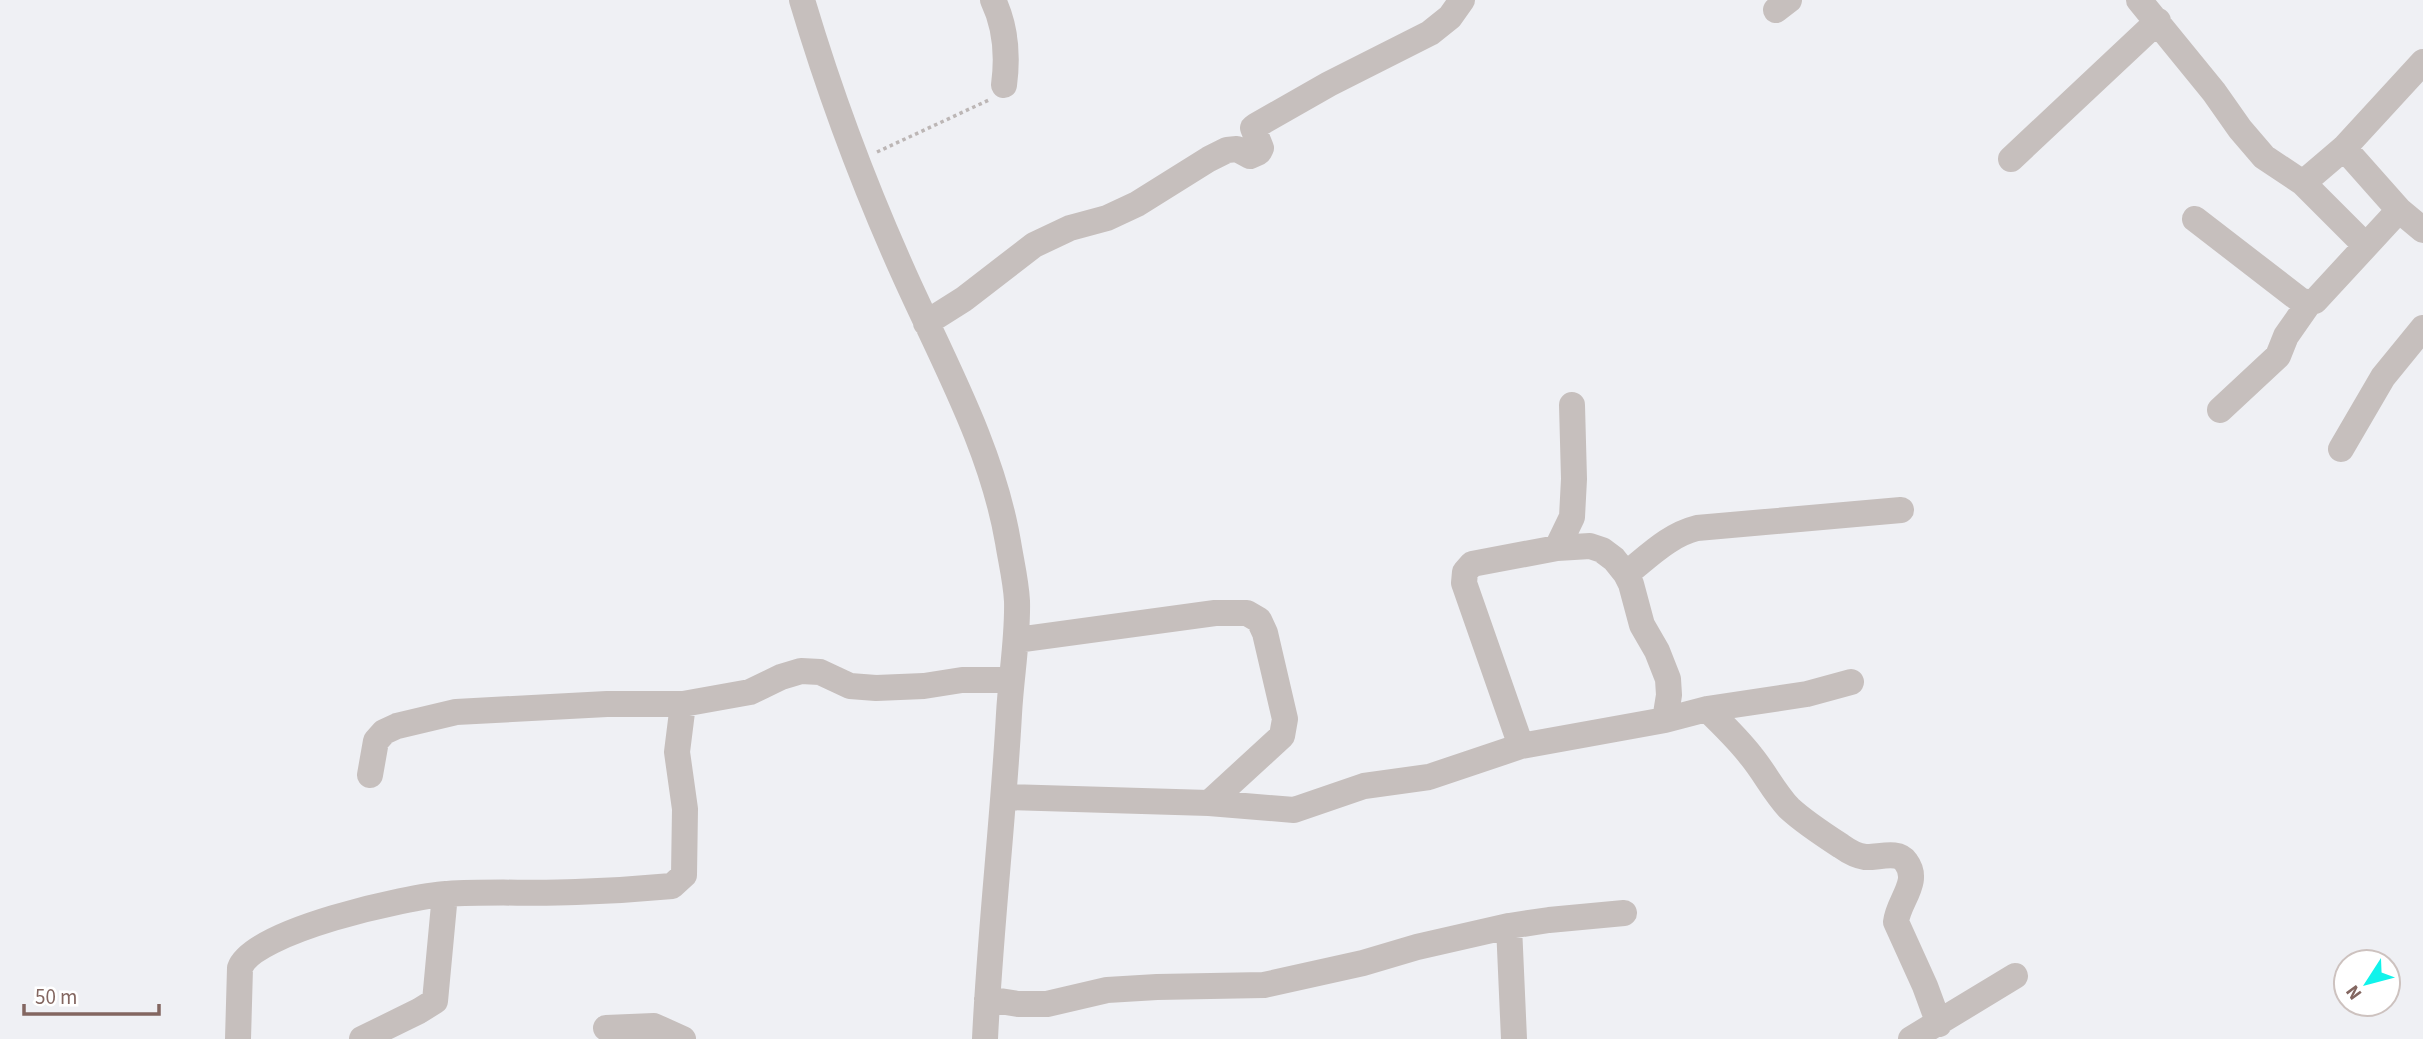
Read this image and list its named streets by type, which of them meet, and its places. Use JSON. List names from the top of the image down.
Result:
{
  "scale_bar": "50 m",
  "north": "bottom left"
}
